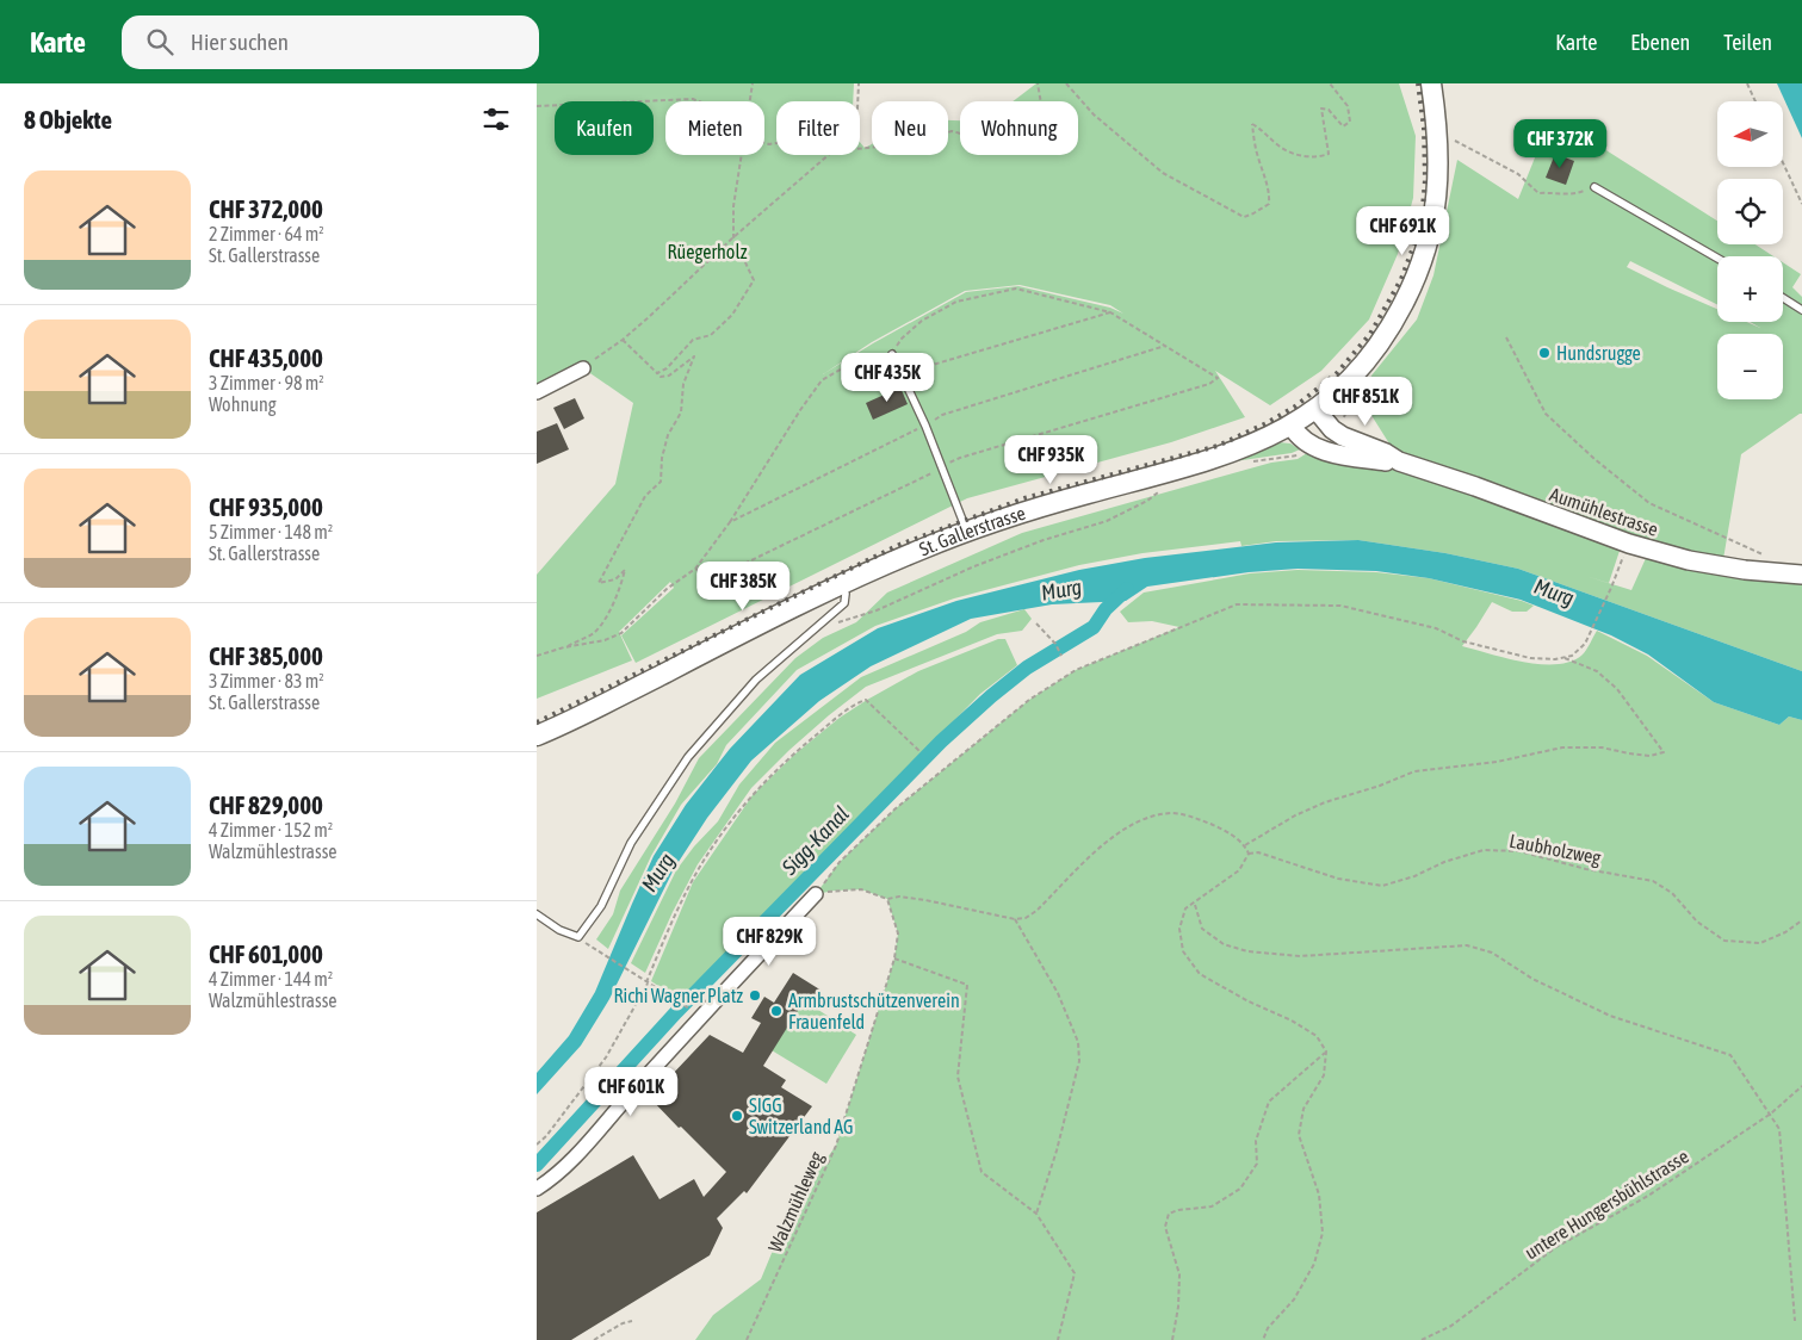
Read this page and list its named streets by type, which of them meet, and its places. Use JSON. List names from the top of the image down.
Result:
{
  "streets": {
    "main road": ["St. Gallerstrasse"],
    "street": ["Aumühlestrasse"],
    "path": ["Laubholzweg", "Walzmühleweg", "untere Hungersbühlstrasse"]
  },
  "crossings": [
    ["Aumühlestrasse", "St. Gallerstrasse"]
  ],
  "water": ["Murg", "Sigg-Kanal"],
  "parks": ["Rüegerholz"],
  "places": [
    "Hundsrugge",
    "Richi Wagner Platz",
    "Armbrustschützenverein Frauenfeld",
    "SIGG Switzerland AG"
  ],
  "north": "left",
  "page": {
    "header": "Karte",
    "search": "Hier suchen",
    "nav": ["Karte", "Ebenen", "Teilen"],
    "heading": "8 Objekte",
    "map_buttons": ["+", "−"],
    "chip": [
      "Kaufen",
      "Mieten",
      "Filter",
      "Neu",
      "Wohnung"
    ],
    "price": [
      "CHF 372K",
      "CHF 691K",
      "CHF 435K",
      "CHF 851K",
      "CHF 935K",
      "CHF 385K",
      "CHF 829K",
      "CHF 601K"
    ],
    "list": [
      {
        "name": "CHF 372,000",
        "note": "2 Zimmer · 64 m² · St. Gallerstrasse"
      },
      {
        "name": "CHF 435,000",
        "note": "3 Zimmer · 98 m² · Wohnung"
      },
      {
        "name": "CHF 935,000",
        "note": "5 Zimmer · 148 m² · St. Gallerstrasse"
      },
      {
        "name": "CHF 385,000",
        "note": "3 Zimmer · 83 m² · St. Gallerstrasse"
      },
      {
        "name": "CHF 829,000",
        "note": "4 Zimmer · 152 m² · Walzmühlestrasse"
      },
      {
        "name": "CHF 601,000",
        "note": "4 Zimmer · 144 m² · Walzmühlestrasse"
      }
    ]
  }
}
